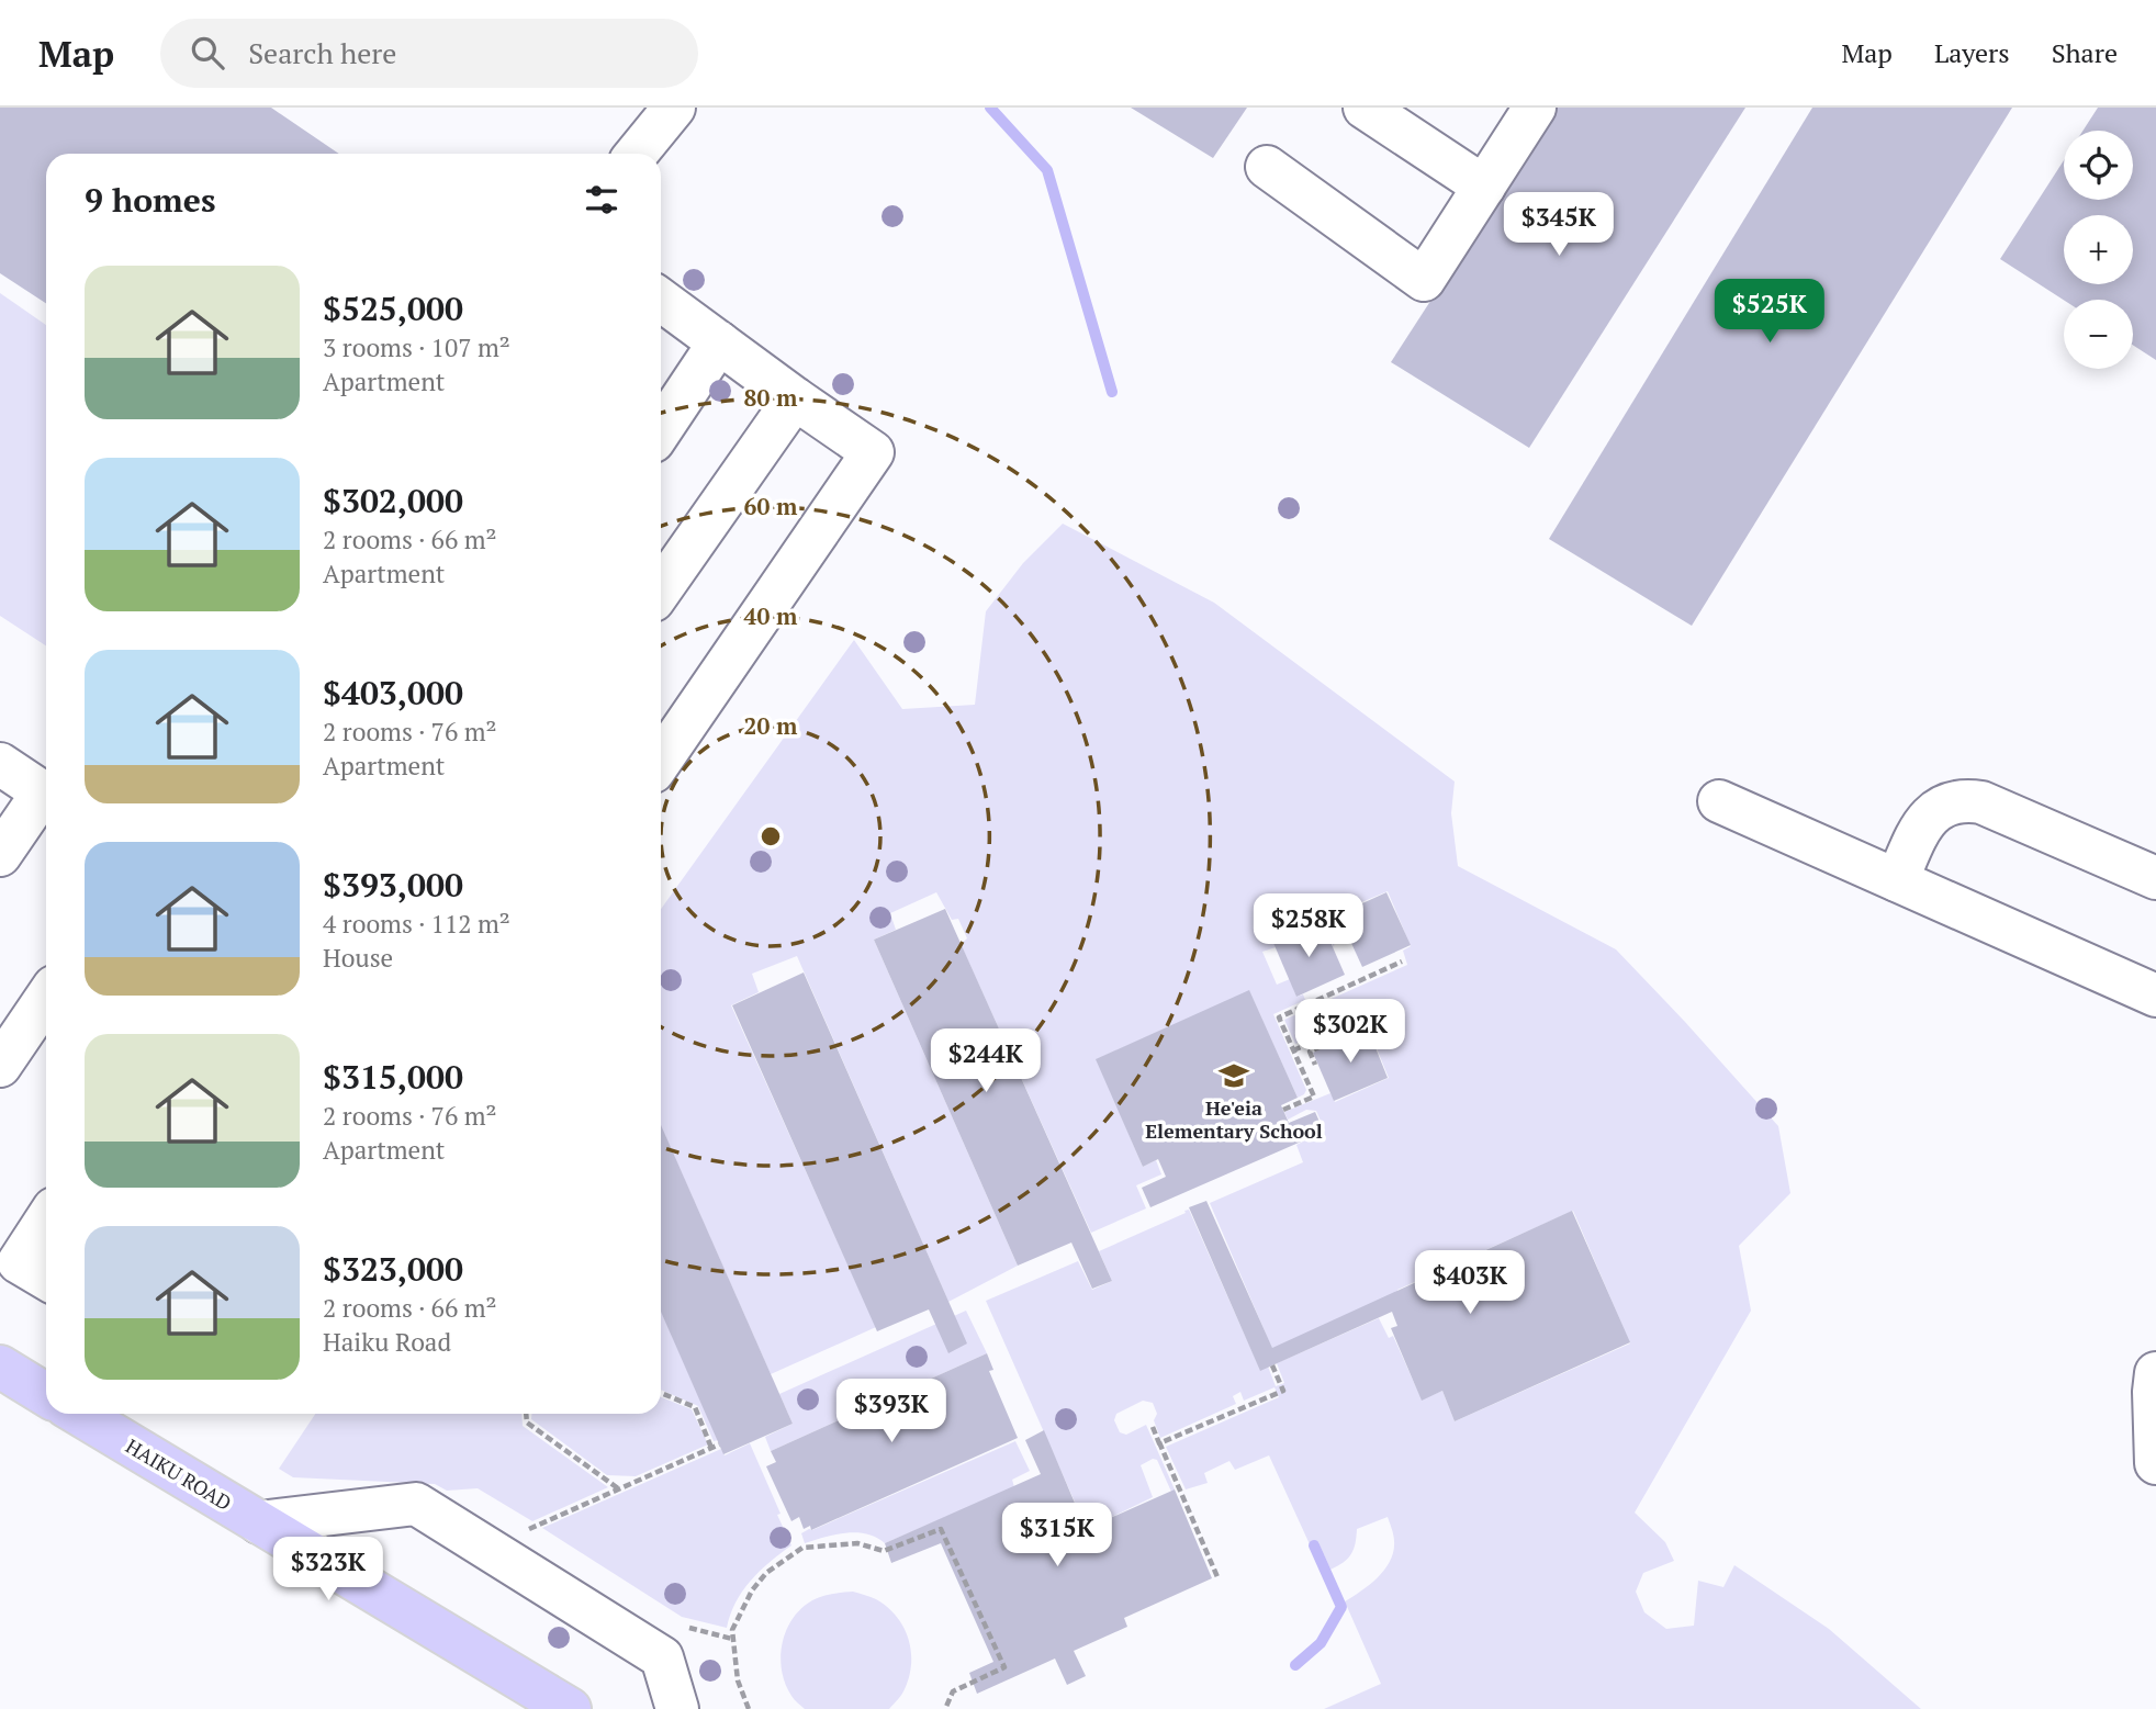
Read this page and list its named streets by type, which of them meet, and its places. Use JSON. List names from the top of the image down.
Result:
{
  "streets": {
    "main road": ["HAIKU ROAD"]
  },
  "places": {
    "school or university": ["He'eia Elementary School"]
  },
  "page": {
    "header": "Map",
    "search": "Search here",
    "nav": ["Map", "Layers", "Share"],
    "map_buttons": ["+", "−"],
    "heading": "9 homes",
    "price": [
      "$345K",
      "$525K",
      "$258K",
      "$302K",
      "$244K",
      "$403K",
      "$393K",
      "$315K",
      "$323K"
    ],
    "list": [
      {
        "name": "$525,000",
        "note": "3 rooms · 107 m² · Apartment"
      },
      {
        "name": "$302,000",
        "note": "2 rooms · 66 m² · Apartment"
      },
      {
        "name": "$403,000",
        "note": "2 rooms · 76 m² · Apartment"
      },
      {
        "name": "$393,000",
        "note": "4 rooms · 112 m² · House"
      },
      {
        "name": "$315,000",
        "note": "2 rooms · 76 m² · Apartment"
      },
      {
        "name": "$323,000",
        "note": "2 rooms · 66 m² · Haiku Road"
      }
    ]
  },
  "rings": [
    "80 m",
    "60 m",
    "40 m",
    "20 m"
  ]
}
